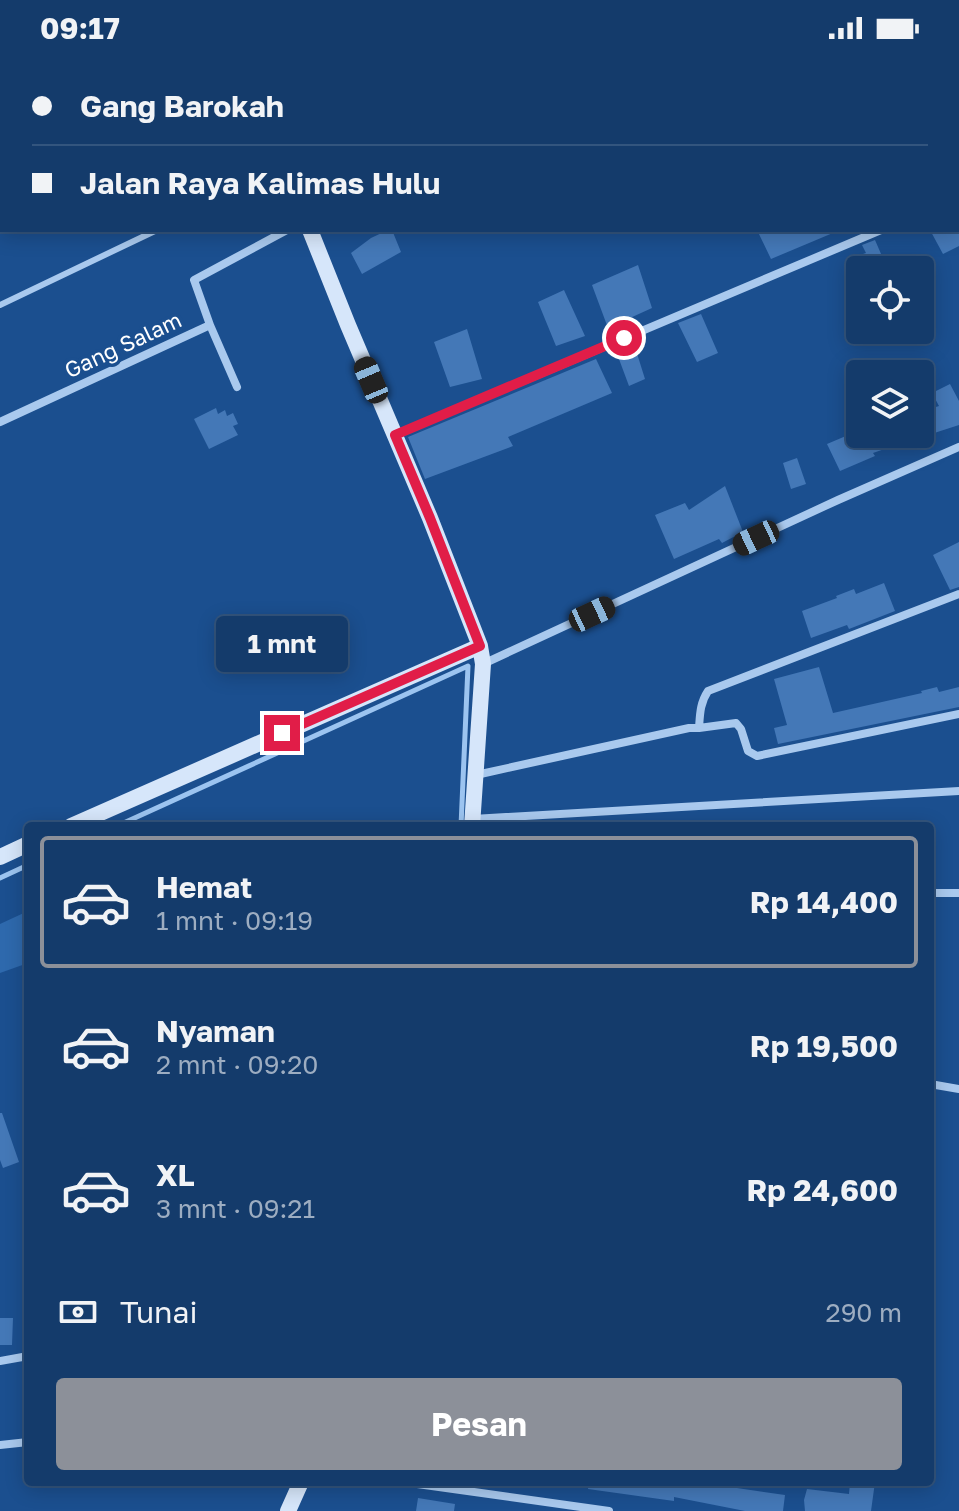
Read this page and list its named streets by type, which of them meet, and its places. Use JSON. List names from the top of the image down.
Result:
{
  "streets": {
    "street": ["Gang Salam"]
  },
  "page": {
    "status": "09:17",
    "banner": ["Gang Barokah", "Jalan Raya Kalimas Hulu"],
    "bubble": "1 mnt",
    "list": [
      {
        "name": "Hemat",
        "note": "1 mnt · 09:19",
        "value": "Rp 14,400"
      },
      {
        "name": "Nyaman",
        "note": "2 mnt · 09:20",
        "value": "Rp 19,500"
      },
      {
        "name": "XL",
        "note": "3 mnt · 09:21",
        "value": "Rp 24,600"
      }
    ],
    "pay": ["Tunai", "290 m"],
    "buttons": "Pesan"
  }
}
